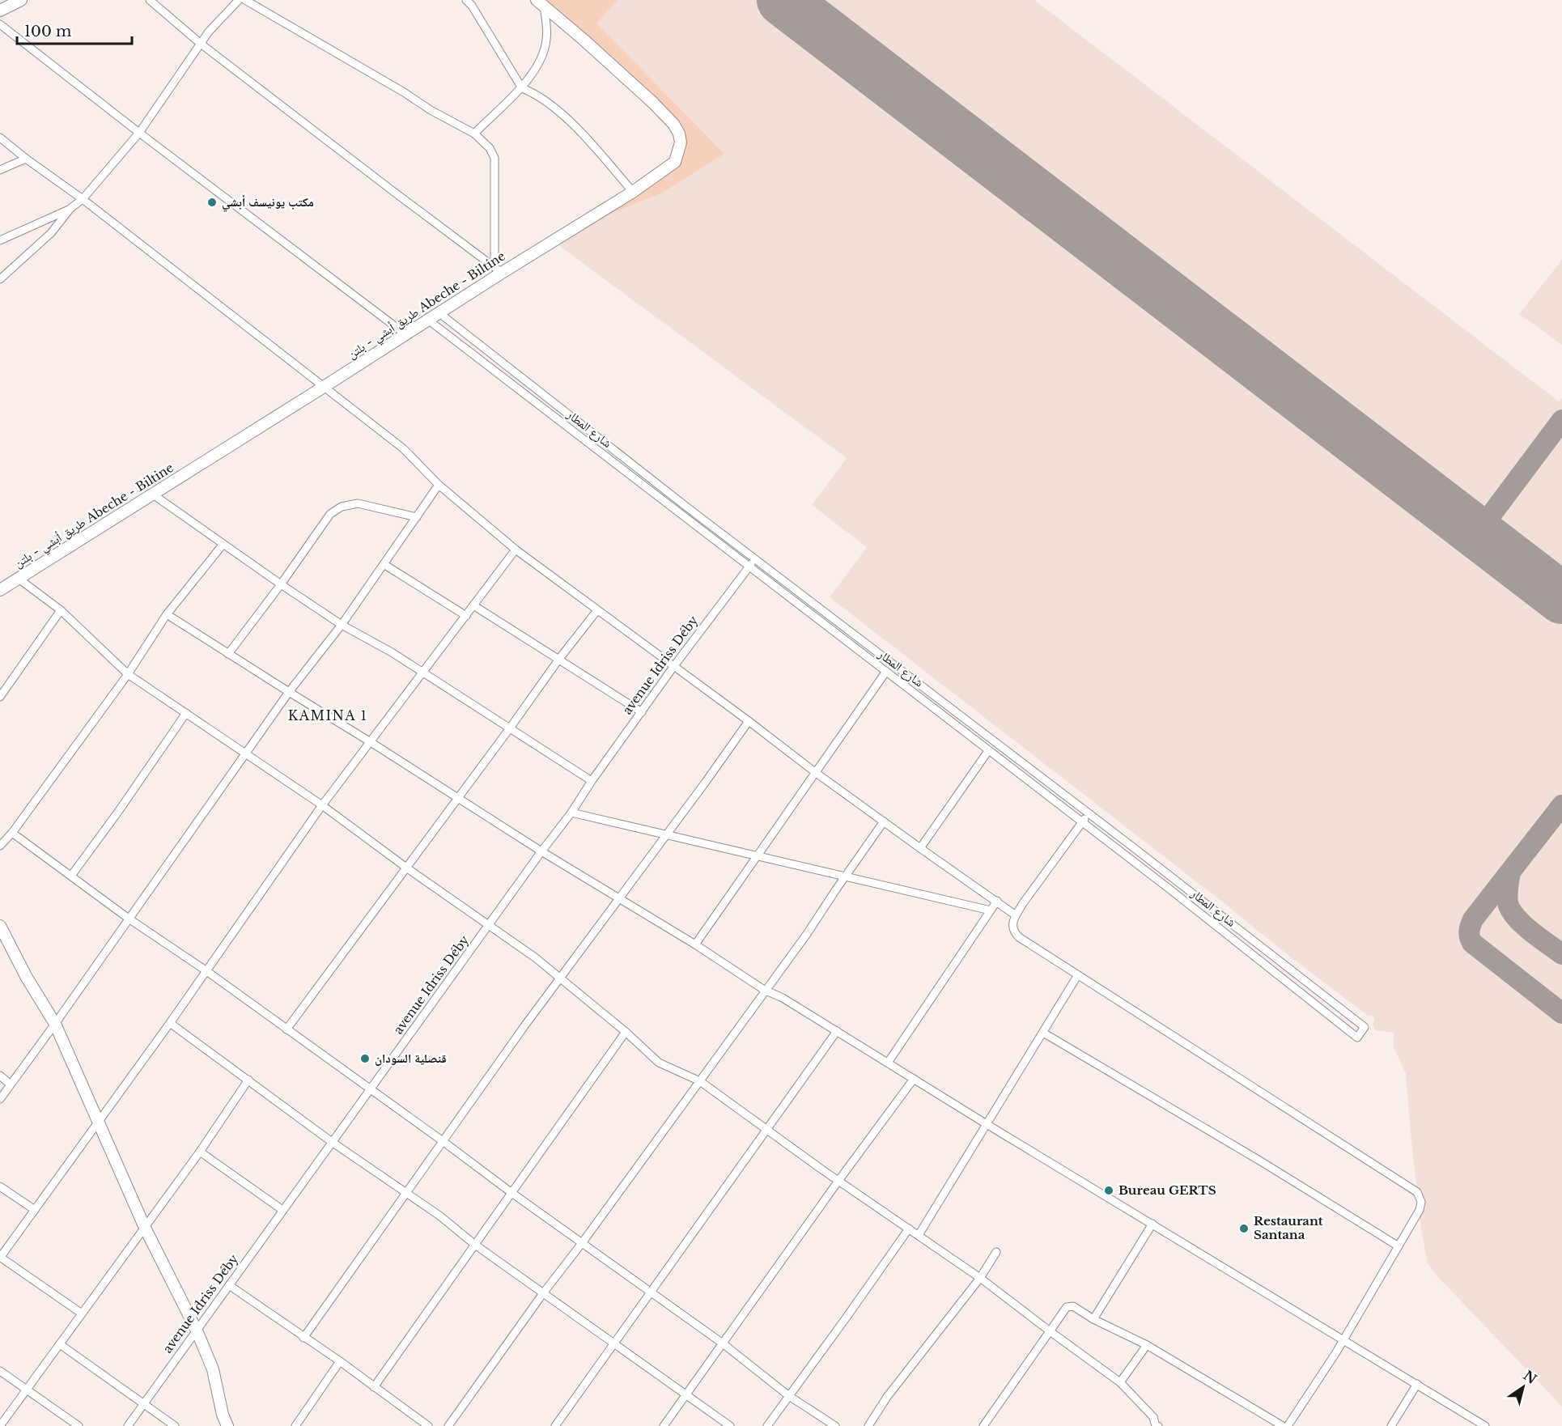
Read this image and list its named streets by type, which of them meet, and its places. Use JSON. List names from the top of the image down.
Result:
{
  "streets": {
    "main road": ["طريق أبشي - بلتن Abeche - Biltine"],
    "street": ["شارع المطار", "avenue Idriss Déby"]
  },
  "crossings": [
    ["طريق أبشي - بلتن Abeche - Biltine", "شارع المطار"],
    ["شارع المطار", "avenue Idriss Déby"]
  ],
  "districts": ["KAMINA 1"],
  "places": [
    "مكتب يونيسف أبشي",
    "قنصلية السودان",
    "Bureau GERTS",
    "Restaurant Santana"
  ],
  "scale_bar": "100 m",
  "north": "top right"
}
